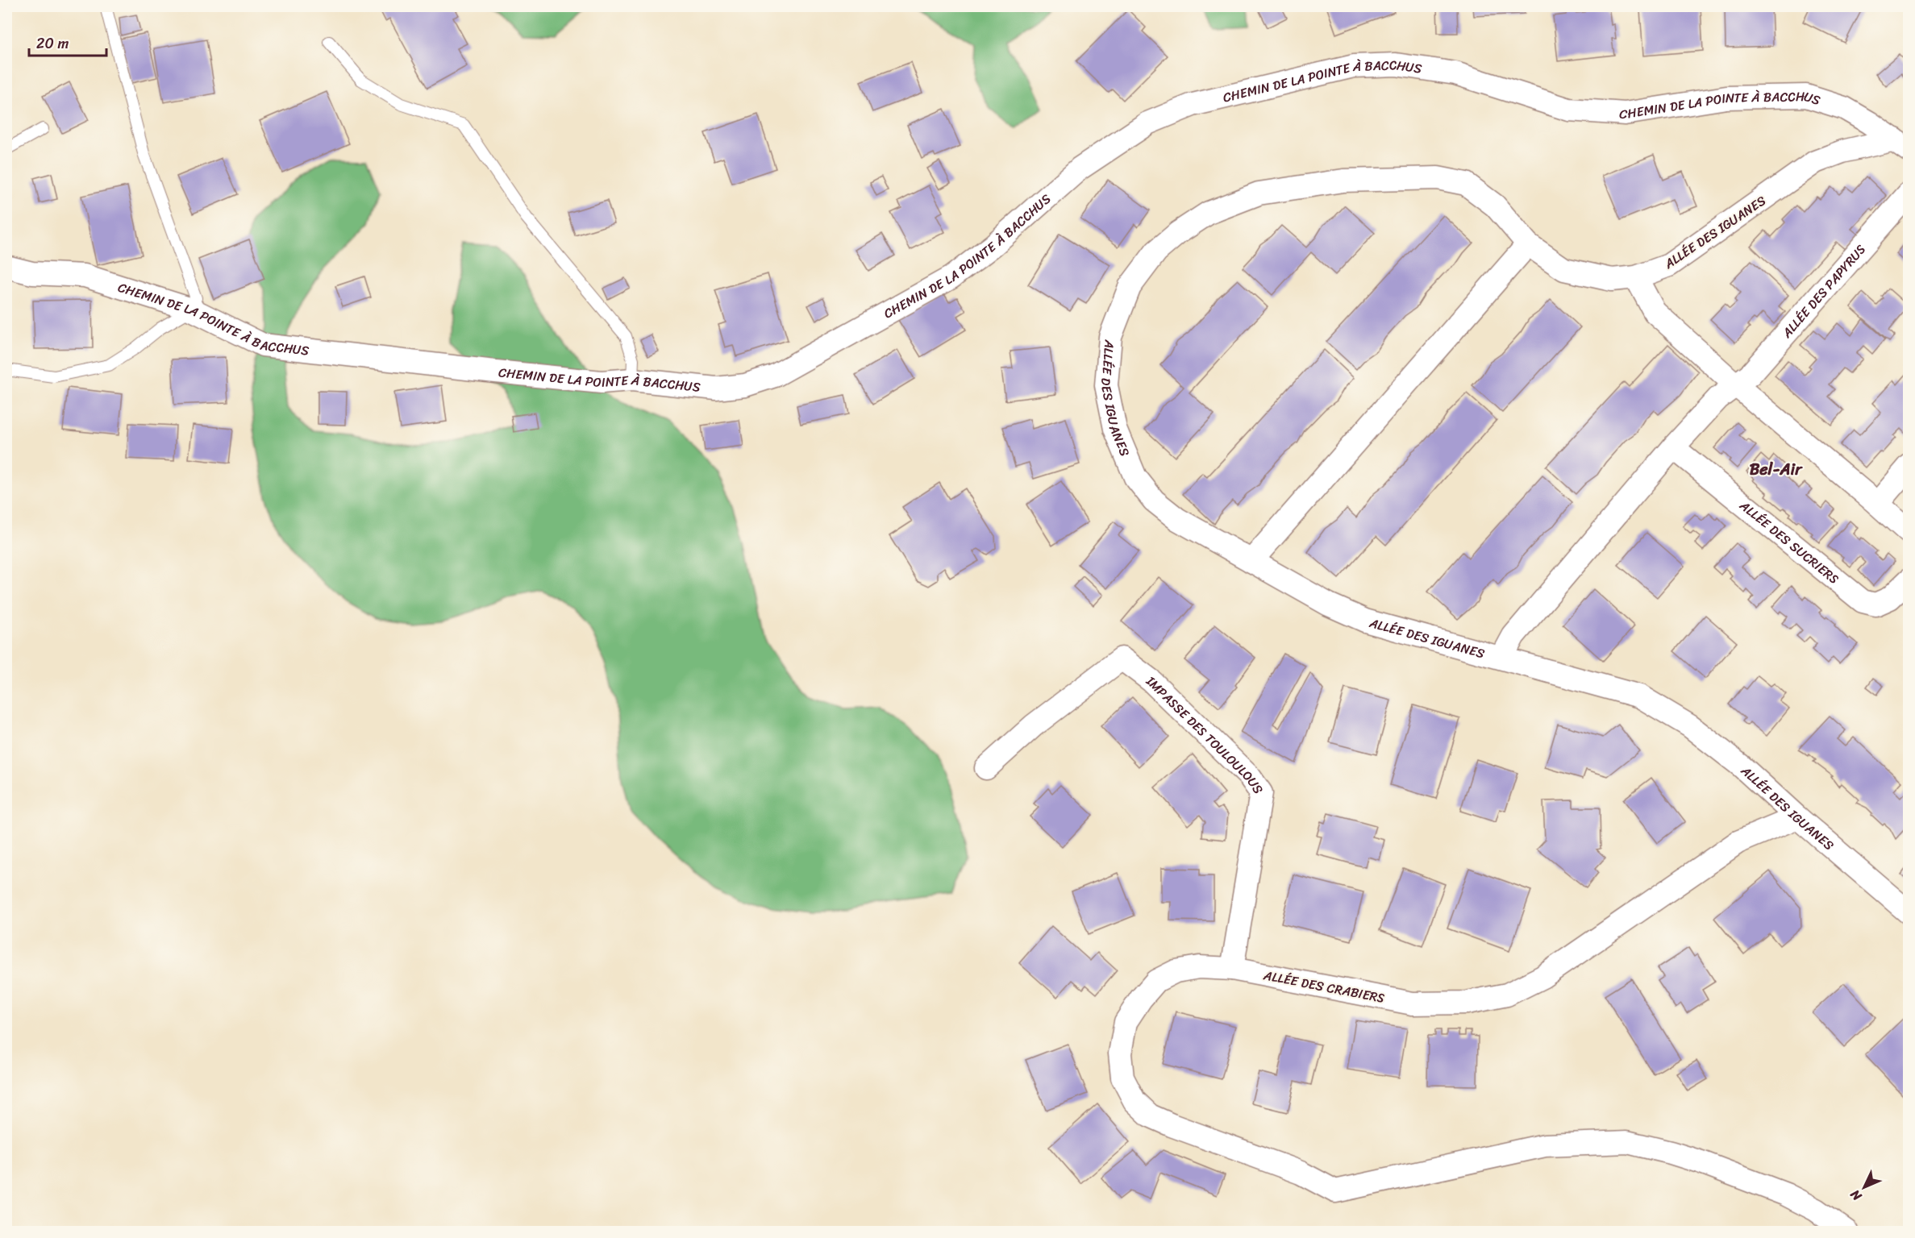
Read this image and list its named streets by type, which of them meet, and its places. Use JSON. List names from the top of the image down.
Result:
{
  "streets": {
    "street": [
      "CHEMIN DE LA POINTE À BACCHUS",
      "ALLÉE DES IGUANES",
      "ALLÉE DES PAPYRUS",
      "ALLÉE DES SUCRIERS",
      "IMPASSE DES TOULOULOUS",
      "ALLÉE DES CRABIERS"
    ]
  },
  "crossings": [
    ["CHEMIN DE LA POINTE À BACCHUS", "ALLÉE DES IGUANES"],
    ["ALLÉE DES IGUANES", "ALLÉE DES PAPYRUS"],
    ["ALLÉE DES IGUANES", "ALLÉE DES CRABIERS"],
    ["ALLÉE DES PAPYRUS", "ALLÉE DES SUCRIERS"],
    ["IMPASSE DES TOULOULOUS", "ALLÉE DES CRABIERS"]
  ],
  "districts": ["Bel-Air"],
  "scale_bar": "20 m",
  "north": "bottom left"
}
